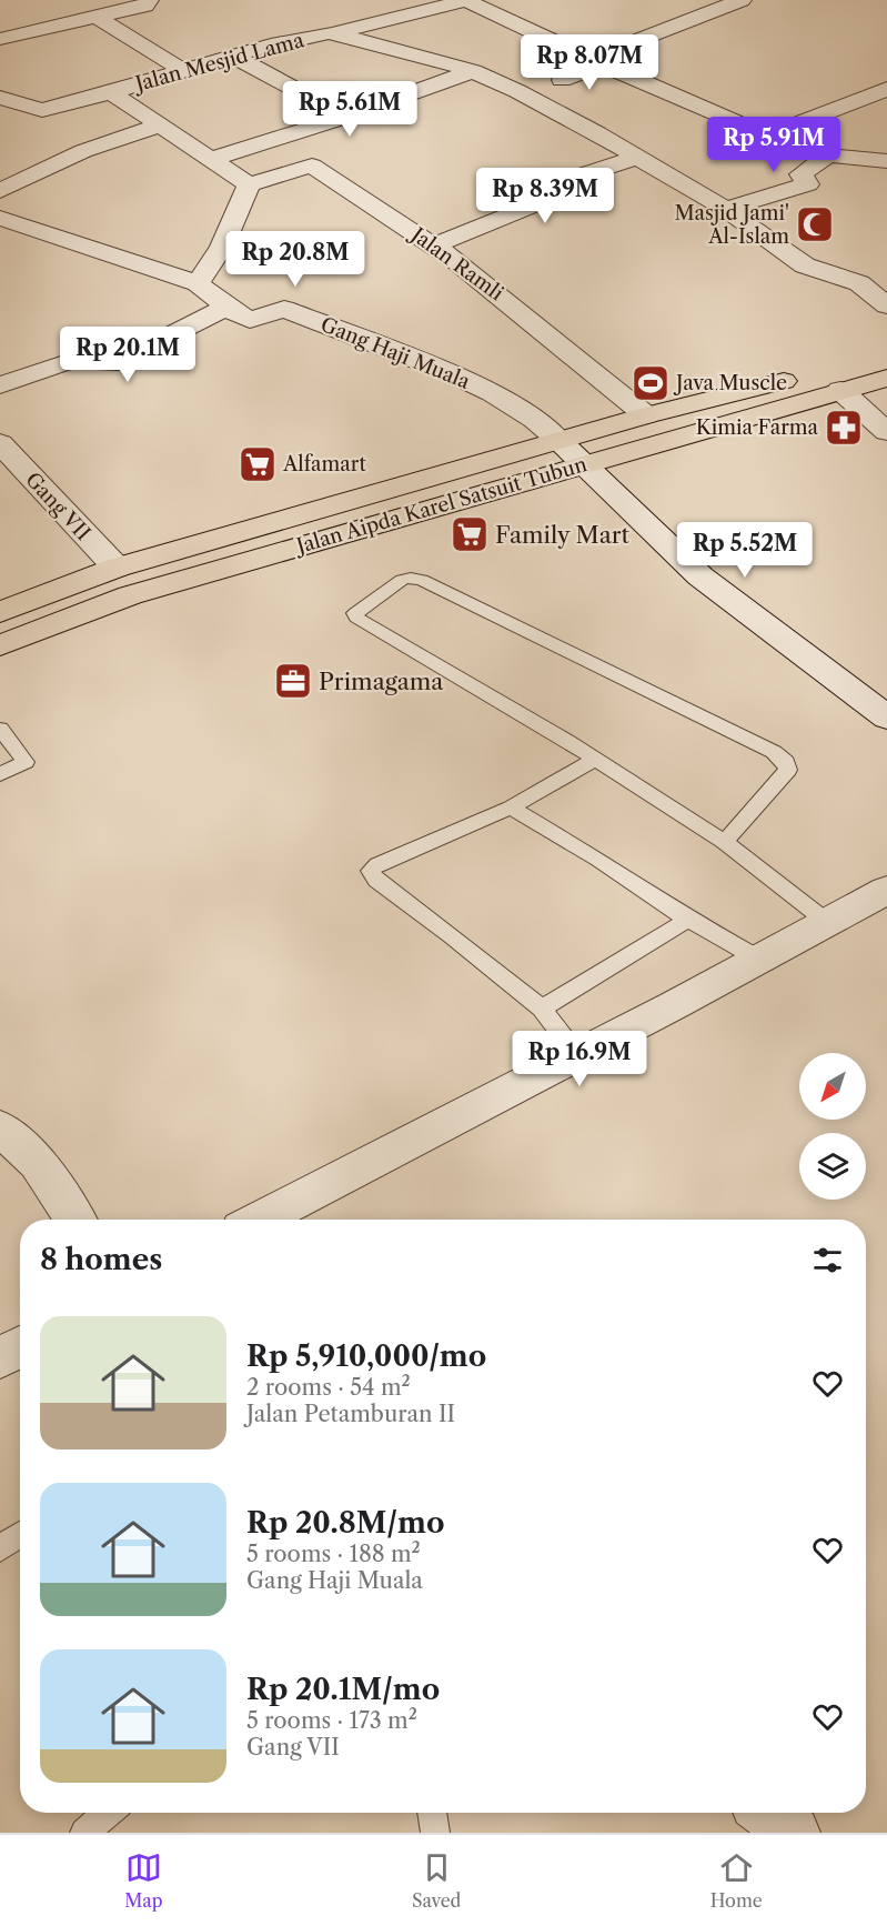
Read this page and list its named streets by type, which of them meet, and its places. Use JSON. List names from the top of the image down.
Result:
{
  "streets": {
    "main road": ["Jalan Aipda Karel Satsuit Tubun"],
    "street": [
      "Jalan Mesjid Lama",
      "Jalan Ramli",
      "Gang Haji Muala",
      "Gang VII"
    ]
  },
  "crossings": [
    ["Jalan Ramli", "Jalan Aipda Karel Satsuit Tubun"],
    ["Gang Haji Muala", "Jalan Aipda Karel Satsuit Tubun"],
    ["Jalan Aipda Karel Satsuit Tubun", "Gang VII"]
  ],
  "places": {
    "mosque": ["Masjid Jami' Al-Islam"],
    "sports": ["Java Muscle"],
    "pharmacy": ["Kimia Farma"],
    "supermarket": ["Alfamart", "Family Mart"],
    "office": ["Primagama"]
  },
  "north": "bottom left",
  "page": {
    "price": [
      "Rp 8.07M",
      "Rp 5.61M",
      "Rp 5.91M",
      "Rp 8.39M",
      "Rp 20.8M",
      "Rp 20.1M",
      "Rp 5.52M",
      "Rp 16.9M"
    ],
    "heading": "8 homes",
    "list": [
      {
        "name": "Rp 5,910,000/mo",
        "note": "2 rooms · 54 m² · Jalan Petamburan II"
      },
      {
        "name": "Rp 20.8M/mo",
        "note": "5 rooms · 188 m² · Gang Haji Muala"
      },
      {
        "name": "Rp 20.1M/mo",
        "note": "5 rooms · 173 m² · Gang VII"
      }
    ],
    "tabs": ["Map", "Saved", "Home"]
  }
}
